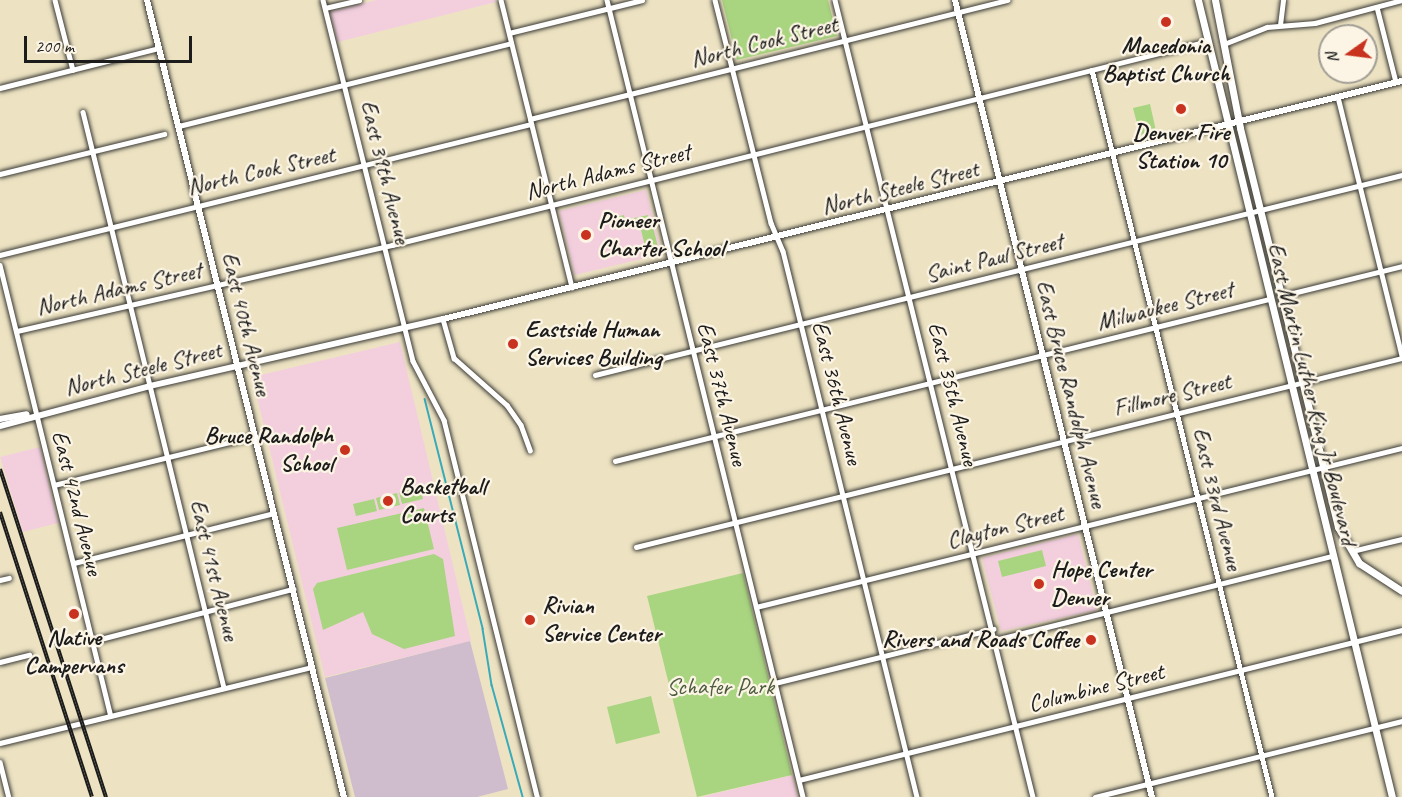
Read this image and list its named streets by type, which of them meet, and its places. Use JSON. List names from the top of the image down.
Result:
{
  "streets": {
    "main road": ["East Martin Luther King Jr Boulevard"],
    "street": [
      "North Cook Street",
      "East 39th Avenue",
      "North Adams Street",
      "North Steele Street",
      "Saint Paul Street",
      "Milwaukee Street",
      "East 40th Avenue",
      "East 36th Avenue",
      "East 37th Avenue",
      "East 35th Avenue",
      "East Bruce Randolph Avenue",
      "Fillmore Street",
      "East 33rd Avenue",
      "East 42nd Avenue",
      "Clayton Street",
      "East 41st Avenue",
      "Columbine Street"
    ]
  },
  "crossings": [
    ["North Cook Street", "East 39th Avenue"],
    ["North Cook Street", "East 40th Avenue"],
    ["North Cook Street", "East 36th Avenue"],
    ["North Cook Street", "East 37th Avenue"],
    ["North Cook Street", "East 35th Avenue"],
    ["North Cook Street", "East Bruce Randolph Avenue"],
    ["North Cook Street", "East 41st Avenue"],
    ["East 39th Avenue", "North Adams Street"],
    ["East 39th Avenue", "North Steele Street"],
    ["North Adams Street", "East 40th Avenue"],
    ["North Adams Street", "East 36th Avenue"],
    ["North Adams Street", "East 37th Avenue"],
    ["North Adams Street", "East 35th Avenue"],
    ["North Adams Street", "East Bruce Randolph Avenue"],
    ["North Adams Street", "East Martin Luther King Jr Boulevard"],
    ["North Adams Street", "East 33rd Avenue"],
    ["North Adams Street", "East 42nd Avenue"],
    ["North Adams Street", "East 41st Avenue"],
    ["North Steele Street", "East 40th Avenue"],
    ["North Steele Street", "East 36th Avenue"],
    ["North Steele Street", "East 37th Avenue"],
    ["North Steele Street", "East 35th Avenue"],
    ["North Steele Street", "East Bruce Randolph Avenue"],
    ["North Steele Street", "East Martin Luther King Jr Boulevard"],
    ["North Steele Street", "East 33rd Avenue"],
    ["North Steele Street", "East 42nd Avenue"],
    ["North Steele Street", "East 41st Avenue"],
    ["Saint Paul Street", "East 36th Avenue"],
    ["Saint Paul Street", "East 37th Avenue"],
    ["Saint Paul Street", "East 35th Avenue"],
    ["Saint Paul Street", "East Bruce Randolph Avenue"],
    ["Saint Paul Street", "East Martin Luther King Jr Boulevard"],
    ["Saint Paul Street", "East 33rd Avenue"],
    ["Milwaukee Street", "East 36th Avenue"],
    ["Milwaukee Street", "East 37th Avenue"],
    ["Milwaukee Street", "East 35th Avenue"],
    ["Milwaukee Street", "East Bruce Randolph Avenue"],
    ["Milwaukee Street", "East Martin Luther King Jr Boulevard"],
    ["Milwaukee Street", "East 33rd Avenue"],
    ["East 36th Avenue", "Fillmore Street"],
    ["East 36th Avenue", "Clayton Street"],
    ["East 36th Avenue", "Columbine Street"],
    ["East 37th Avenue", "Fillmore Street"],
    ["East 37th Avenue", "Clayton Street"],
    ["East 37th Avenue", "Columbine Street"],
    ["East 35th Avenue", "Fillmore Street"],
    ["East 35th Avenue", "Clayton Street"],
    ["East 35th Avenue", "Columbine Street"],
    ["East Bruce Randolph Avenue", "Fillmore Street"],
    ["East Bruce Randolph Avenue", "Clayton Street"],
    ["East Bruce Randolph Avenue", "Columbine Street"],
    ["East Martin Luther King Jr Boulevard", "Fillmore Street"],
    ["East Martin Luther King Jr Boulevard", "Clayton Street"],
    ["East Martin Luther King Jr Boulevard", "Columbine Street"],
    ["Fillmore Street", "East 33rd Avenue"],
    ["East 33rd Avenue", "Clayton Street"],
    ["East 33rd Avenue", "Columbine Street"]
  ],
  "parks": ["Schafer Park"],
  "places": [
    "Macedonia Baptist Church",
    "Denver Fire Station 10",
    "Pioneer Charter School",
    "Eastside Human Services Building",
    "Bruce Randolph School",
    "Basketball Courts",
    "Hope Center Denver",
    "Native Campervans",
    "Rivian Service Center",
    "Rivers and Roads Coffee"
  ],
  "scale_bar": "200 m",
  "north": "left"
}
